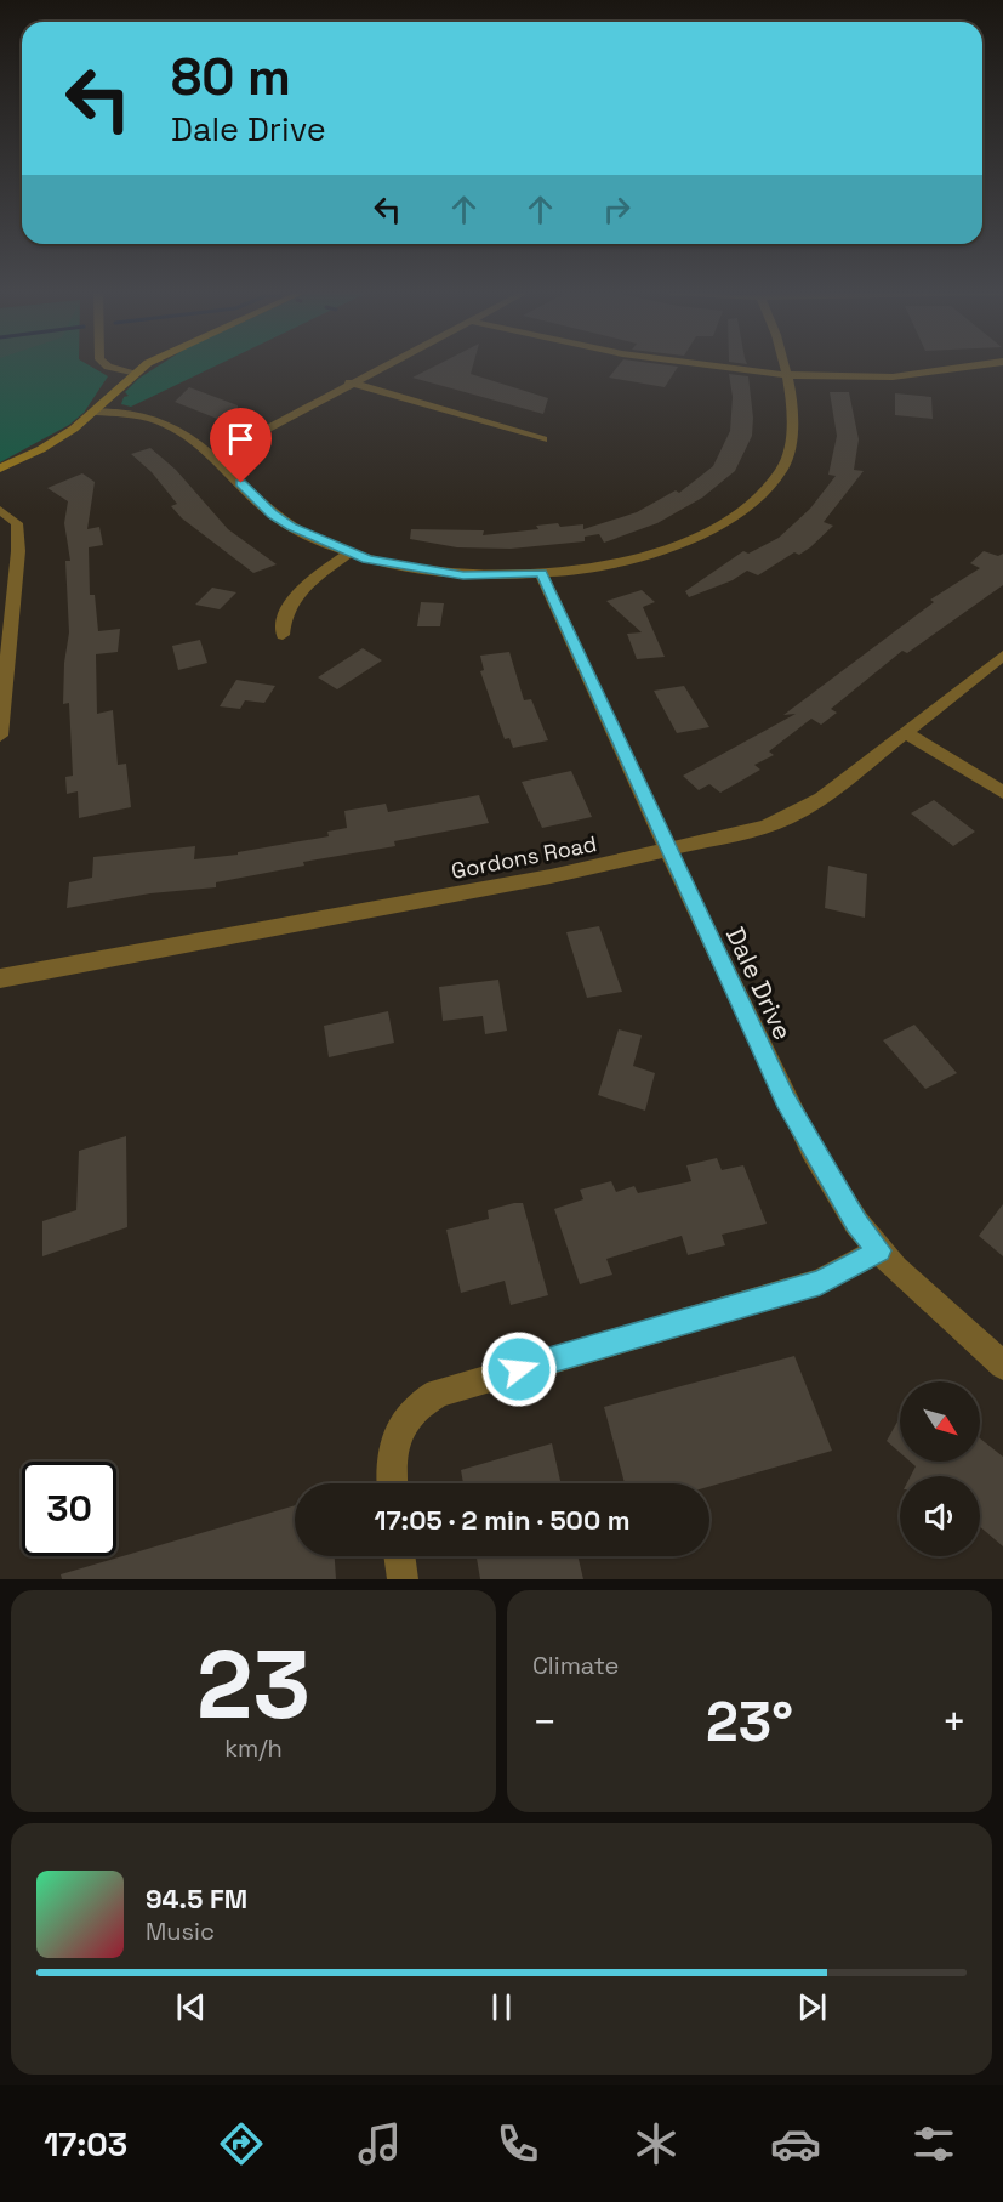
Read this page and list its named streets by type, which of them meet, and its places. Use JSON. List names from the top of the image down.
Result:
{
  "streets": {
    "street": ["Gordons Road", "Dale Drive"]
  },
  "crossings": [
    ["Gordons Road", "Dale Drive"]
  ],
  "north": "bottom right",
  "page": {
    "turn": ["80 m", "Dale Drive"],
    "limit": "30",
    "trip": "17:05 · 2 min · 500 m",
    "tile": [
      ["23", "km/h"],
      "Climate"
    ],
    "heat": ["−", "23°", "+"],
    "song": ["94.5 FM", "Music"],
    "tabs": "17:03"
  }
}
